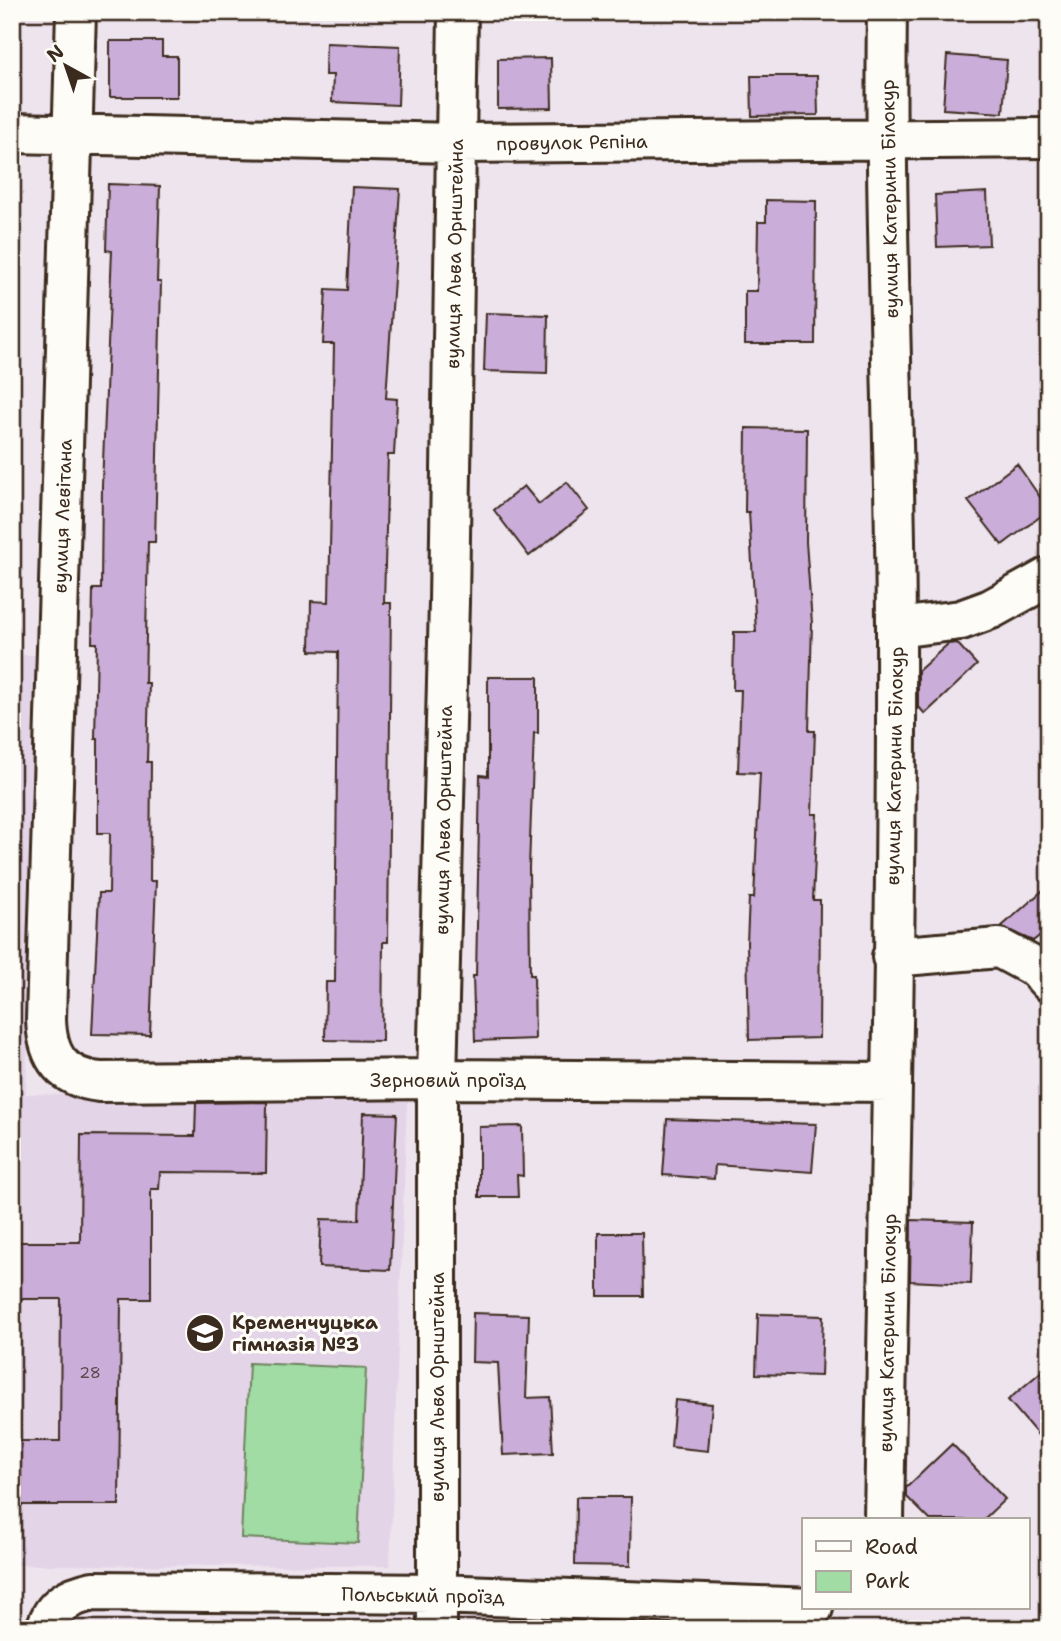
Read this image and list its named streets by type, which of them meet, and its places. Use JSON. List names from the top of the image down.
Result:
{
  "streets": {
    "street": [
      "провулок Рєпіна",
      "вулиця Катерини Білокур",
      "вулиця Льва Орнштейна",
      "вулиця Левітана",
      "Зерновий проїзд",
      "Польський проїзд"
    ]
  },
  "crossings": [
    ["провулок Рєпіна", "вулиця Катерини Білокур"],
    ["провулок Рєпіна", "вулиця Льва Орнштейна"],
    ["провулок Рєпіна", "вулиця Левітана"],
    ["вулиця Катерини Білокур", "Зерновий проїзд"],
    ["вулиця Льва Орнштейна", "Зерновий проїзд"],
    ["вулиця Льва Орнштейна", "Польський проїзд"],
    ["вулиця Левітана", "Зерновий проїзд"]
  ],
  "places": {
    "school or university": ["Кременчуцька гімназія №3"]
  },
  "house_numbers": ["28"],
  "legend": ["Road", "Park"],
  "north": "top left"
}
